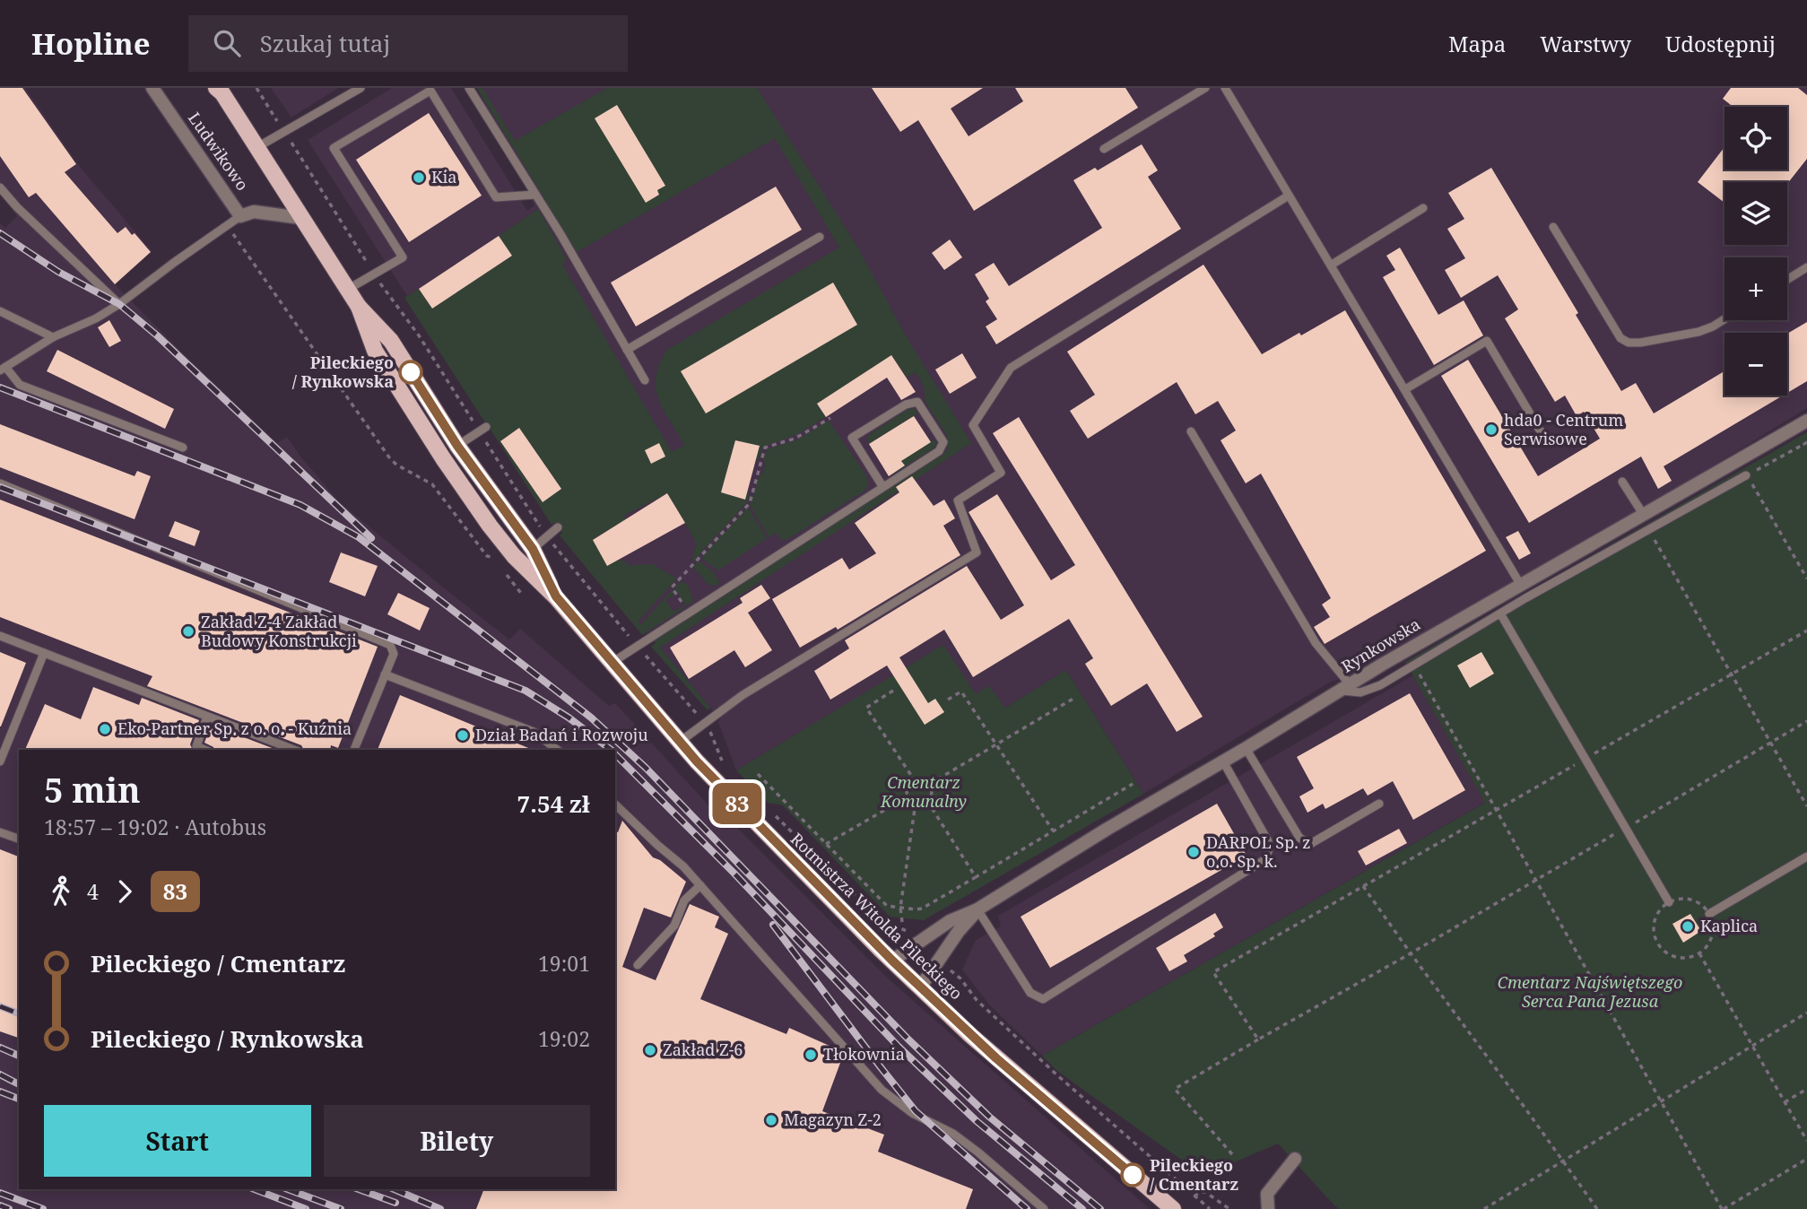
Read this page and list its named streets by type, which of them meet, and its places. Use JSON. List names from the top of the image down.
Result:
{
  "streets": {
    "main road": ["Rotmistrza Witolda Pileckiego"],
    "street": ["Ludwikowo", "Rynkowska"]
  },
  "crossings": [
    ["Ludwikowo", "Rotmistrza Witolda Pileckiego"],
    ["Rynkowska", "Rotmistrza Witolda Pileckiego"]
  ],
  "parks": ["Cmentarz Komunalny", "Cmentarz Najświętszego Serca Pana Jezusa"],
  "places": [
    "Kia",
    "Pileckiego / Rynkowska",
    "hda0 - Centrum Serwisowe",
    "Zakład Z-4 Zakład Budowy Konstrukcji",
    "Eko-Partner Sp. z o. o. - Kuźnia",
    "Dział Badań i Rozwoju",
    "DARPOL Sp. z o.o. Sp. k.",
    "Kaplica",
    "Zakład Z-6",
    "Tłokownia",
    "Magazyn Z-2",
    "Pileckiego / Cmentarz"
  ],
  "lines": ["bus line 83"],
  "page": {
    "header": "Hopline",
    "search": "Szukaj tutaj",
    "nav": ["Mapa", "Warstwy", "Udostępnij"],
    "on_map": "83",
    "map_buttons": ["+", "−"],
    "heading": ["5 min", "18:57 – 19:02 · Autobus", "7.54 zł"],
    "legs": ["4", "83"],
    "list": [
      {
        "name": "Pileckiego / Cmentarz",
        "value": "19:01"
      },
      {
        "name": "Pileckiego / Rynkowska",
        "value": "19:02"
      }
    ],
    "buttons": ["Start", "Bilety"]
  }
}
